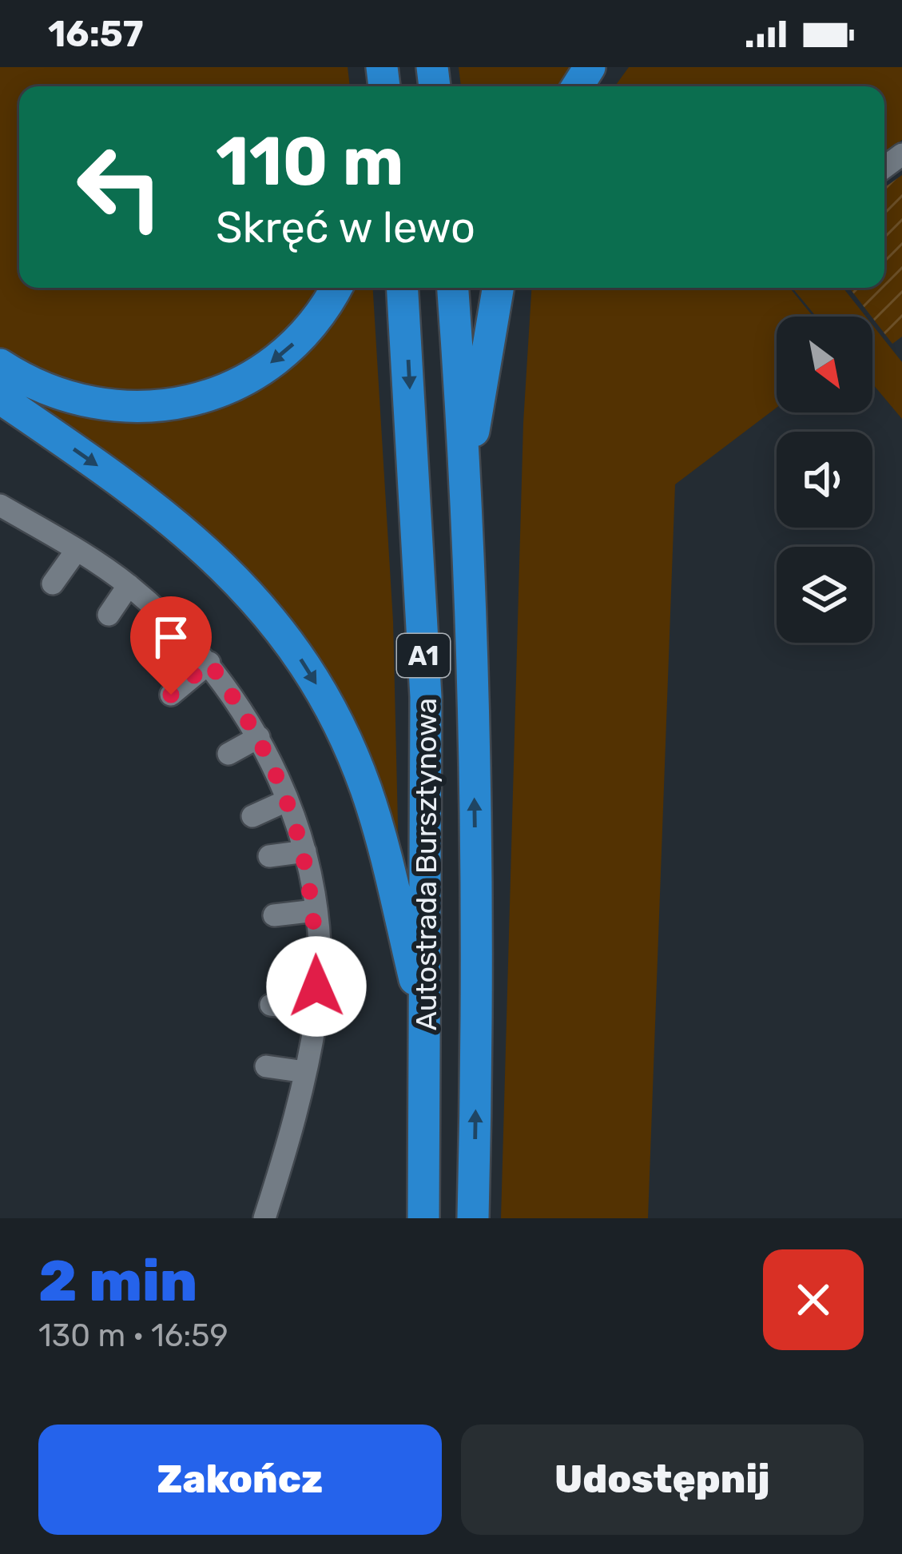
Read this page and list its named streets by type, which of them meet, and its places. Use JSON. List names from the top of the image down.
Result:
{
  "streets": {
    "highway": ["A1", "Autostrada Bursztynowa"]
  },
  "north": "bottom right",
  "page": {
    "status": "16:57",
    "turn": ["110 m", "Skręć w lewo"],
    "heading": ["2 min", "130 m · 16:59"],
    "buttons": ["Zakończ", "Udostępnij"]
  }
}
